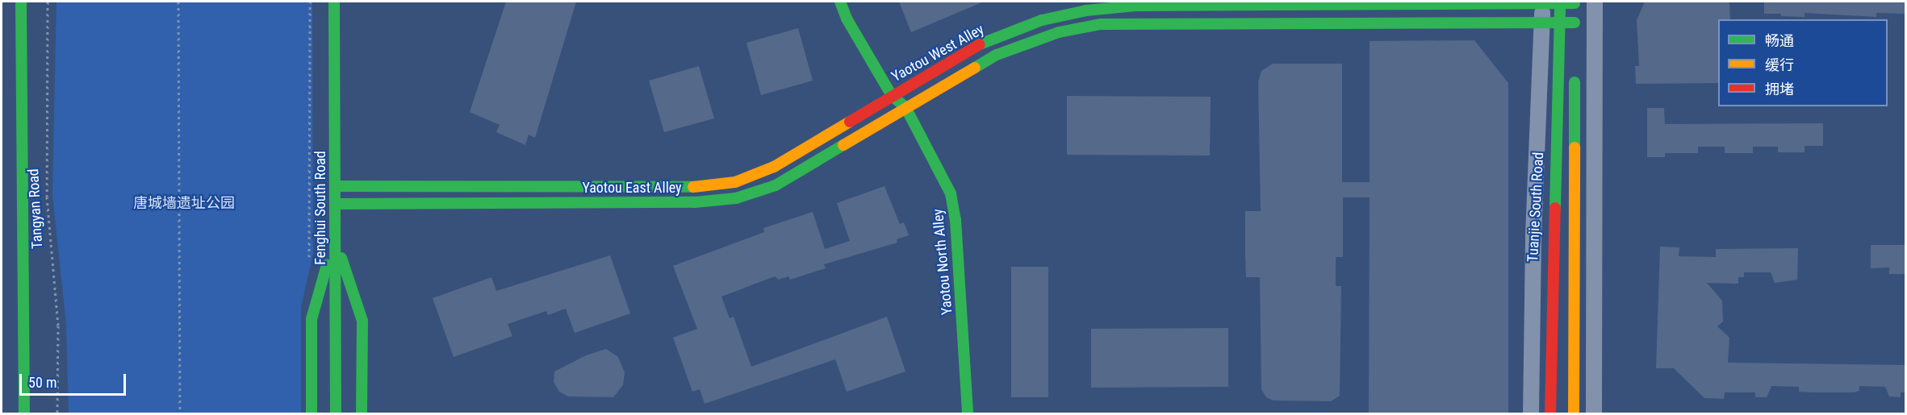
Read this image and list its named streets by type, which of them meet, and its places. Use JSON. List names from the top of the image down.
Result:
{
  "streets": {
    "street": [
      "Yaotou West Alley",
      "Yaotou East Alley",
      "Tuanjie South Road",
      "Fenghui South Road",
      "Tangyan Road",
      "Yaotou North Alley"
    ]
  },
  "crossings": [
    ["Yaotou West Alley", "Yaotou East Alley"],
    ["Yaotou West Alley", "Tuanjie South Road"],
    ["Yaotou West Alley", "Yaotou North Alley"],
    ["Yaotou East Alley", "Fenghui South Road"],
    ["Yaotou East Alley", "Yaotou North Alley"]
  ],
  "parks": ["唐城墙遗址公园"],
  "legend": ["畅通", "缓行", "拥堵"],
  "scale_bar": "50 m"
}
